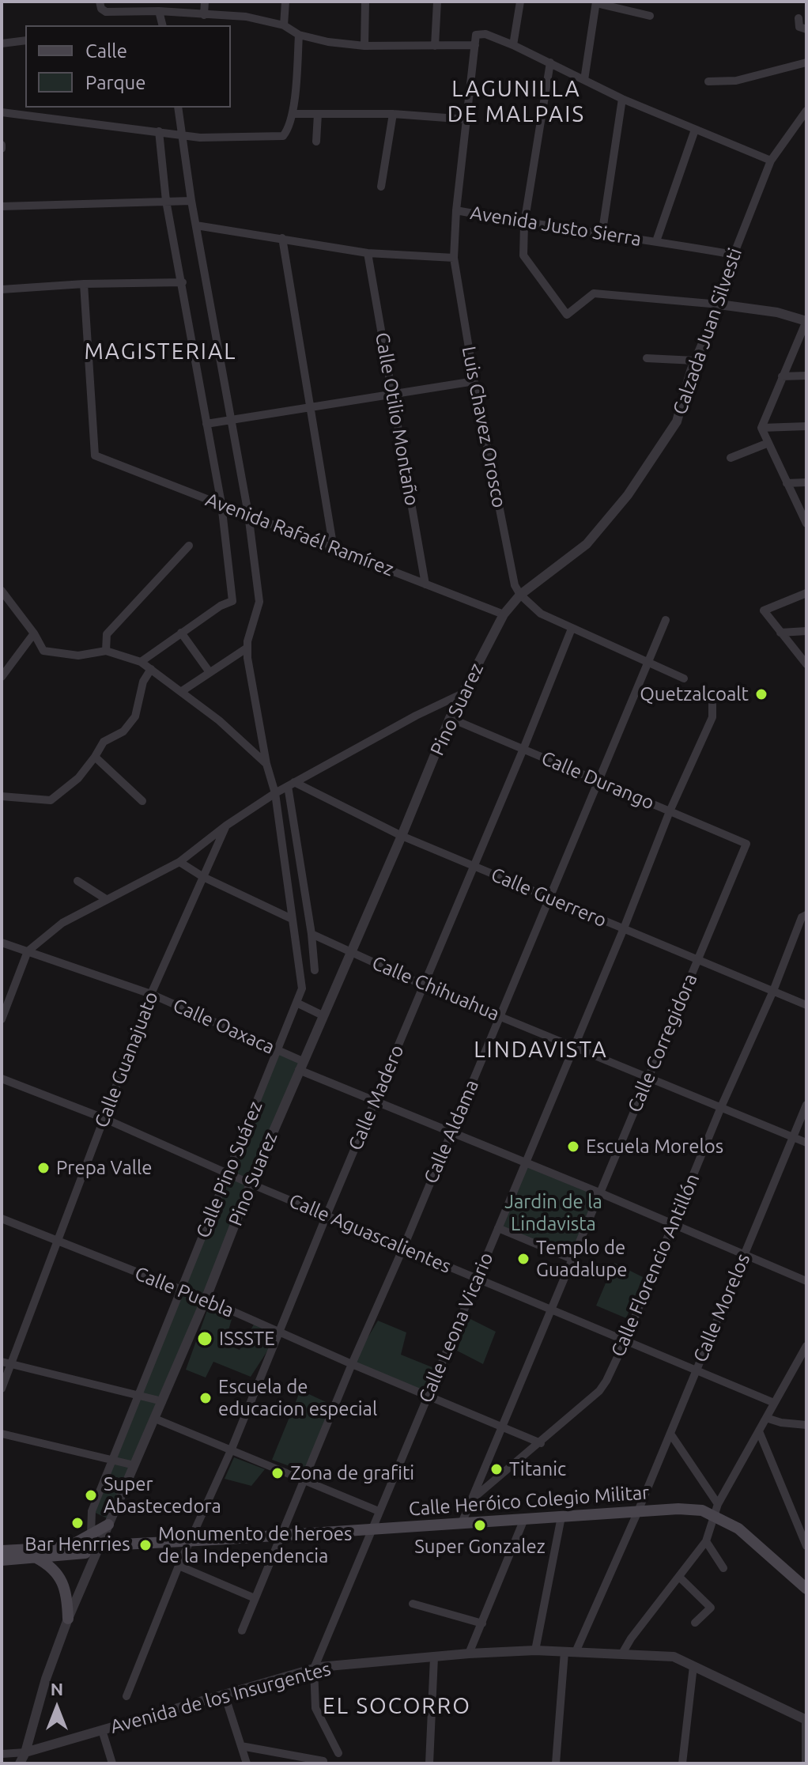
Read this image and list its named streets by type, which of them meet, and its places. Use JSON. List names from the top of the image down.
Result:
{
  "streets": {
    "main road": ["Calle Heróico Colegio Militar"],
    "street": [
      "Avenida Justo Sierra",
      "Calzada Juan Silvesti",
      "Calle Otilio Montaño",
      "Luis Chavez Orosco",
      "Avenida Rafaél Ramírez",
      "Pino Suarez",
      "Calle Durango",
      "Calle Guerrero",
      "Calle Chihuahua",
      "Calle Oaxaca",
      "Calle Corregidora",
      "Calle Guanajuato",
      "Calle Madero",
      "Calle Aldama",
      "Calle Pino Suárez",
      "Calle Aguascalientes",
      "Calle Florencio Antillón",
      "Calle Puebla",
      "Calle Morelos",
      "Calle Leona Vicario",
      "Avenida de los Insurgentes"
    ]
  },
  "crossings": [
    ["Avenida Justo Sierra", "Calzada Juan Silvesti"],
    ["Avenida Justo Sierra", "Luis Chavez Orosco"],
    ["Calzada Juan Silvesti", "Luis Chavez Orosco"],
    ["Calzada Juan Silvesti", "Avenida Rafaél Ramírez"],
    ["Calzada Juan Silvesti", "Pino Suarez"],
    ["Calle Otilio Montaño", "Avenida Rafaél Ramírez"],
    ["Avenida Rafaél Ramírez", "Pino Suarez"],
    ["Pino Suarez", "Calle Durango"],
    ["Pino Suarez", "Calle Guerrero"],
    ["Pino Suarez", "Calle Chihuahua"],
    ["Pino Suarez", "Calle Oaxaca"],
    ["Pino Suarez", "Calle Aguascalientes"],
    ["Pino Suarez", "Calle Puebla"],
    ["Pino Suarez", "Calle Heróico Colegio Militar"],
    ["Pino Suarez", "Avenida de los Insurgentes"],
    ["Calle Durango", "Calle Corregidora"],
    ["Calle Durango", "Calle Madero"],
    ["Calle Durango", "Calle Aldama"],
    ["Calle Durango", "Calle Leona Vicario"],
    ["Calle Guerrero", "Calle Corregidora"],
    ["Calle Guerrero", "Calle Madero"],
    ["Calle Guerrero", "Calle Aldama"],
    ["Calle Guerrero", "Calle Florencio Antillón"],
    ["Calle Guerrero", "Calle Leona Vicario"],
    ["Calle Chihuahua", "Calle Corregidora"],
    ["Calle Chihuahua", "Calle Madero"],
    ["Calle Chihuahua", "Calle Aldama"],
    ["Calle Chihuahua", "Calle Florencio Antillón"],
    ["Calle Chihuahua", "Calle Morelos"],
    ["Calle Chihuahua", "Calle Leona Vicario"],
    ["Calle Oaxaca", "Calle Corregidora"],
    ["Calle Oaxaca", "Calle Guanajuato"],
    ["Calle Oaxaca", "Calle Madero"],
    ["Calle Oaxaca", "Calle Aldama"],
    ["Calle Oaxaca", "Calle Pino Suárez"],
    ["Calle Oaxaca", "Calle Florencio Antillón"],
    ["Calle Oaxaca", "Calle Morelos"],
    ["Calle Oaxaca", "Calle Leona Vicario"],
    ["Calle Corregidora", "Calle Aguascalientes"],
    ["Calle Corregidora", "Calle Florencio Antillón"],
    ["Calle Corregidora", "Calle Puebla"],
    ["Calle Corregidora", "Calle Heróico Colegio Militar"],
    ["Calle Guanajuato", "Calle Aguascalientes"],
    ["Calle Guanajuato", "Calle Puebla"],
    ["Calle Madero", "Calle Aguascalientes"],
    ["Calle Madero", "Calle Puebla"],
    ["Calle Madero", "Calle Heróico Colegio Militar"],
    ["Calle Aldama", "Calle Aguascalientes"],
    ["Calle Aldama", "Calle Puebla"],
    ["Calle Aldama", "Calle Heróico Colegio Militar"],
    ["Calle Pino Suárez", "Calle Aguascalientes"],
    ["Calle Pino Suárez", "Calle Puebla"],
    ["Calle Aguascalientes", "Calle Florencio Antillón"],
    ["Calle Aguascalientes", "Calle Morelos"],
    ["Calle Aguascalientes", "Calle Leona Vicario"],
    ["Calle Florencio Antillón", "Calle Puebla"],
    ["Calle Puebla", "Calle Leona Vicario"],
    ["Calle Morelos", "Calle Heróico Colegio Militar"],
    ["Calle Morelos", "Avenida de los Insurgentes"],
    ["Calle Leona Vicario", "Calle Heróico Colegio Militar"],
    ["Calle Leona Vicario", "Avenida de los Insurgentes"]
  ],
  "districts": [
    "LAGUNILLA DE MALPAIS",
    "MAGISTERIAL",
    "LINDAVISTA",
    "EL SOCORRO"
  ],
  "parks": ["Jardin de la Lindavista"],
  "places": [
    "Quetzalcoalt",
    "Escuela Morelos",
    "Prepa Valle",
    "Templo de Guadalupe",
    "ISSSTE",
    "Escuela de educacion especial",
    "Titanic",
    "Zona de grafiti",
    "Super Abastecedora",
    "Bar Henrries",
    "Super Gonzalez",
    "Monumento de heroes de la Independencia"
  ],
  "legend": ["Calle", "Parque"],
  "north": "top"
}
